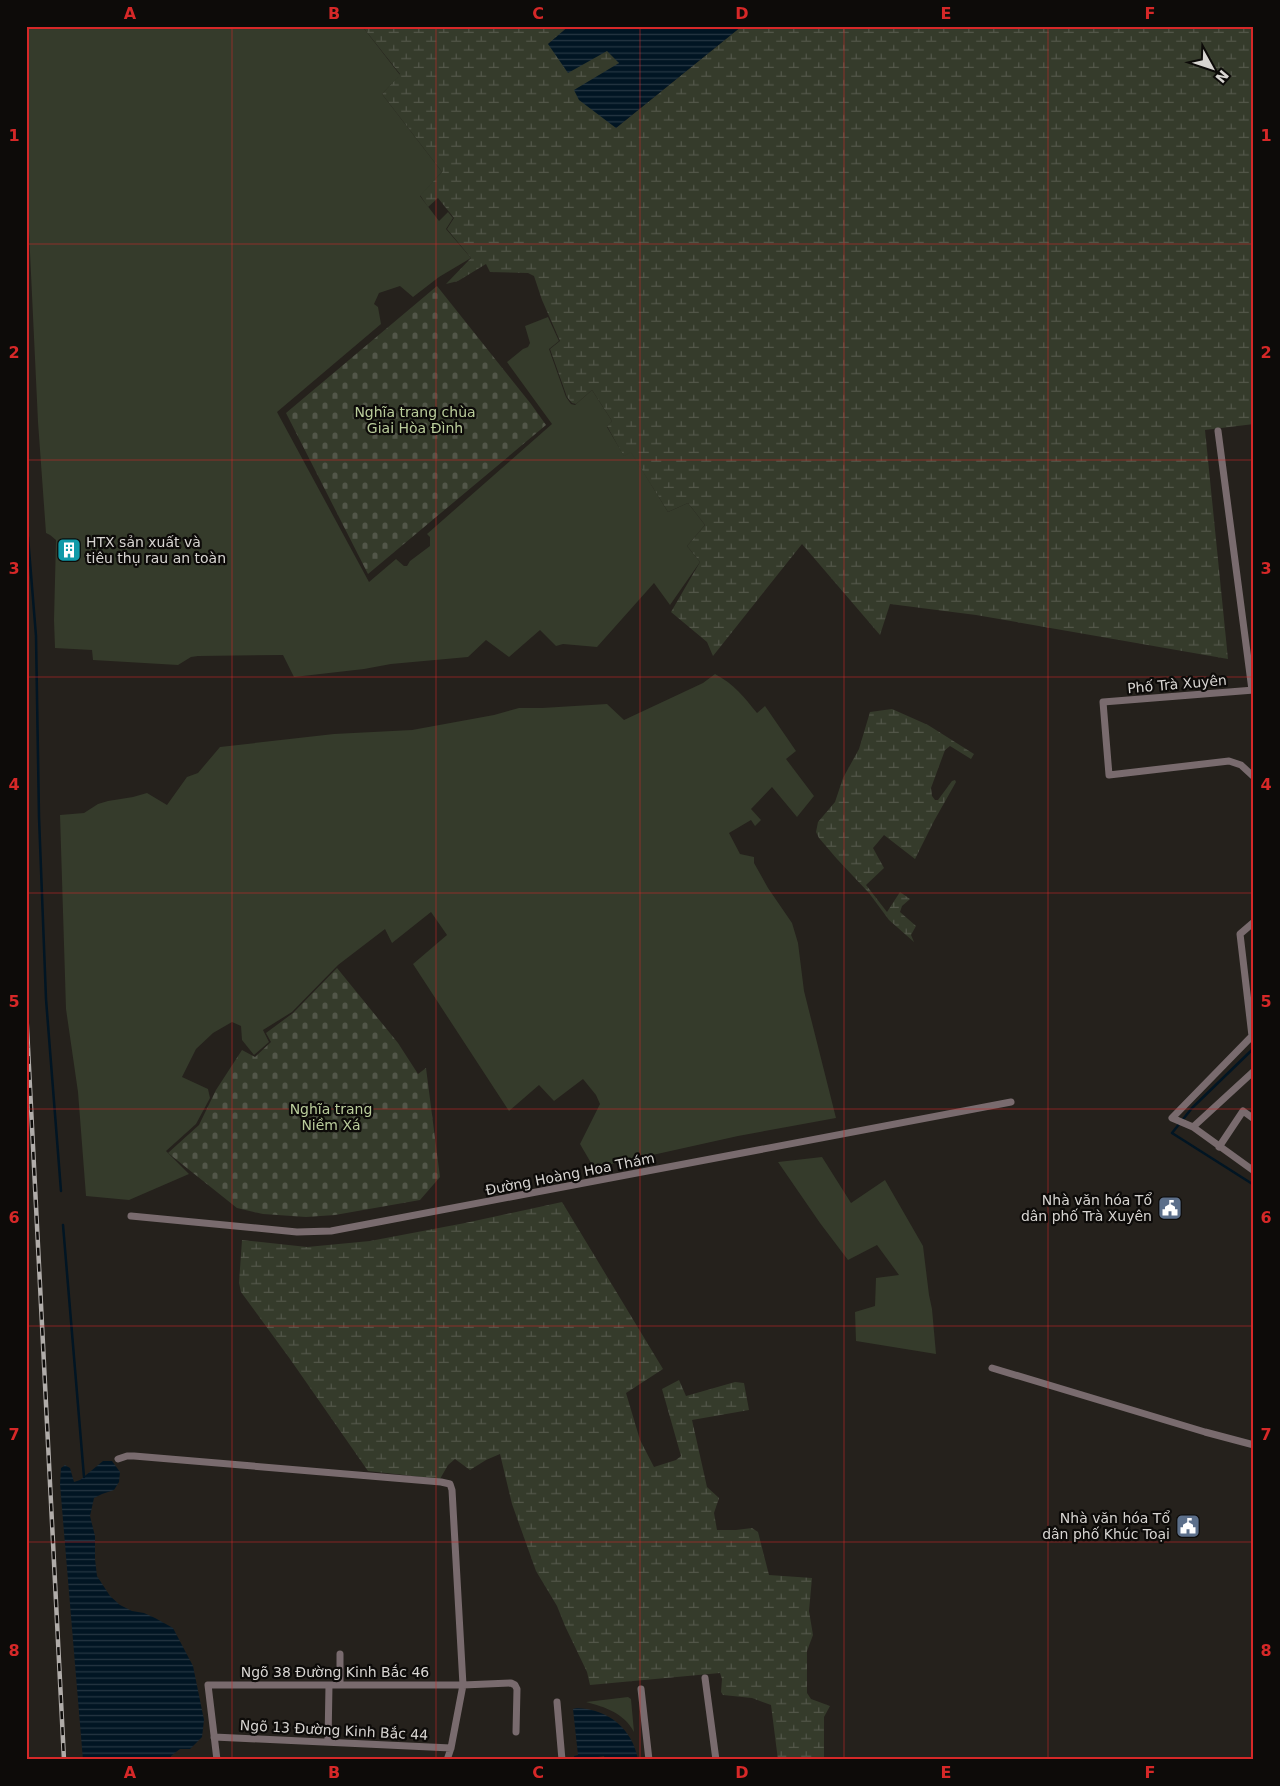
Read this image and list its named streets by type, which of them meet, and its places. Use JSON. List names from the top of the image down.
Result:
{
  "streets": {
    "street": [
      "Phố Trà Xuyên",
      "Đường Hoàng Hoa Thám",
      "Ngõ 38 Đường Kinh Bắc 46",
      "Ngõ 13 Đường Kinh Bắc 44"
    ]
  },
  "crossings": [
    ["Ngõ 38 Đường Kinh Bắc 46", "Ngõ 13 Đường Kinh Bắc 44"]
  ],
  "parks": ["Nghĩa trang chùa Giai Hòa Đình", "Nghĩa trang Niềm Xá"],
  "places": {
    "building": ["HTX sản xuất và tiêu thụ rau an toàn"],
    "public building": ["Nhà văn hóa Tổ dân phố Trà Xuyên", "Nhà văn hóa Tổ dân phố Khúc Toại"]
  },
  "north": "bottom right",
  "grid": {
    "columns": [
      "A",
      "B",
      "C",
      "D",
      "E",
      "F"
    ],
    "rows": [
      "1",
      "2",
      "3",
      "4",
      "5",
      "6",
      "7",
      "8"
    ]
  }
}
